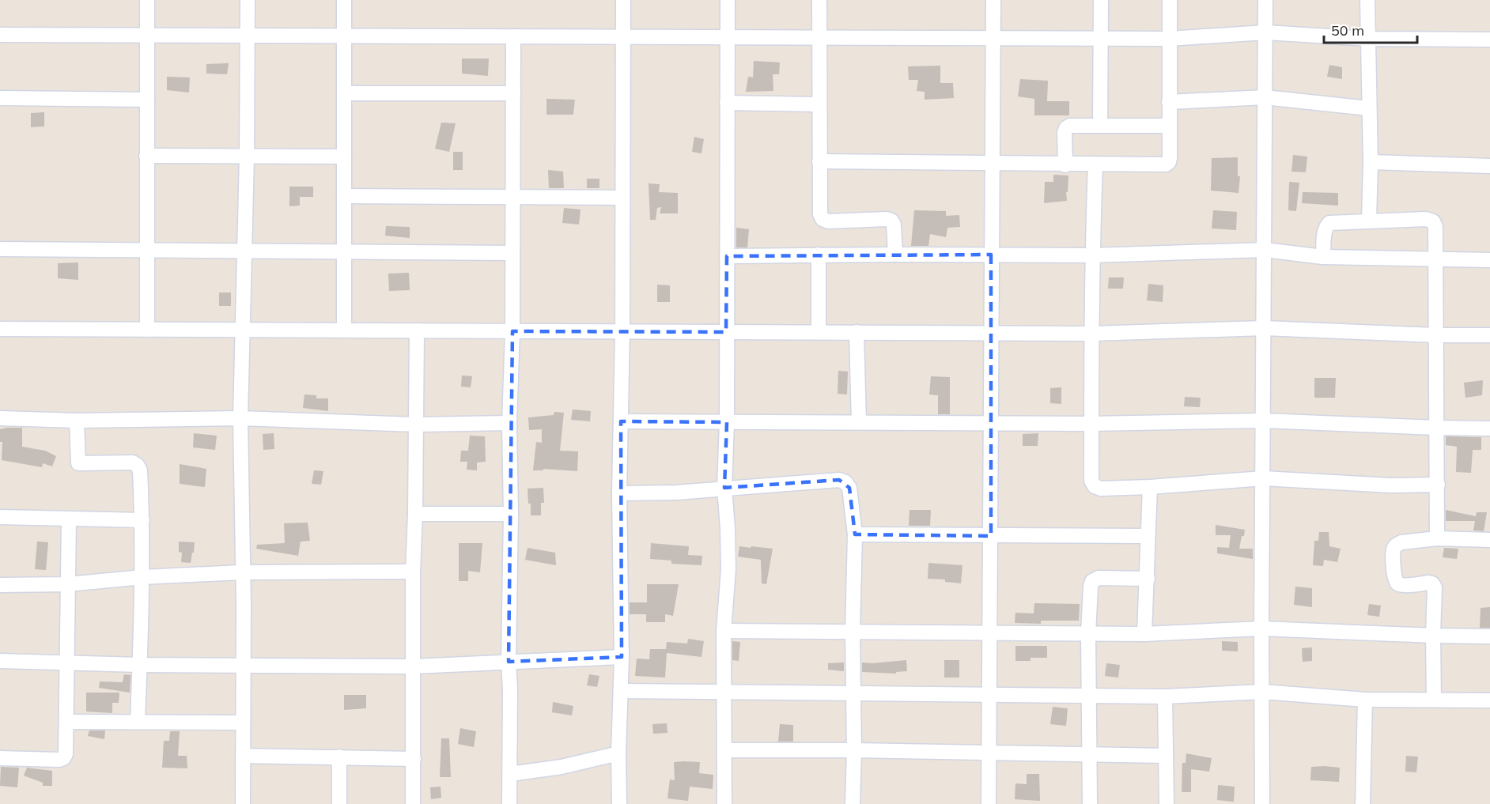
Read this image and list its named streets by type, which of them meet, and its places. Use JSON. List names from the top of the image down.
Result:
{
  "scale_bar": "50 m"
}
